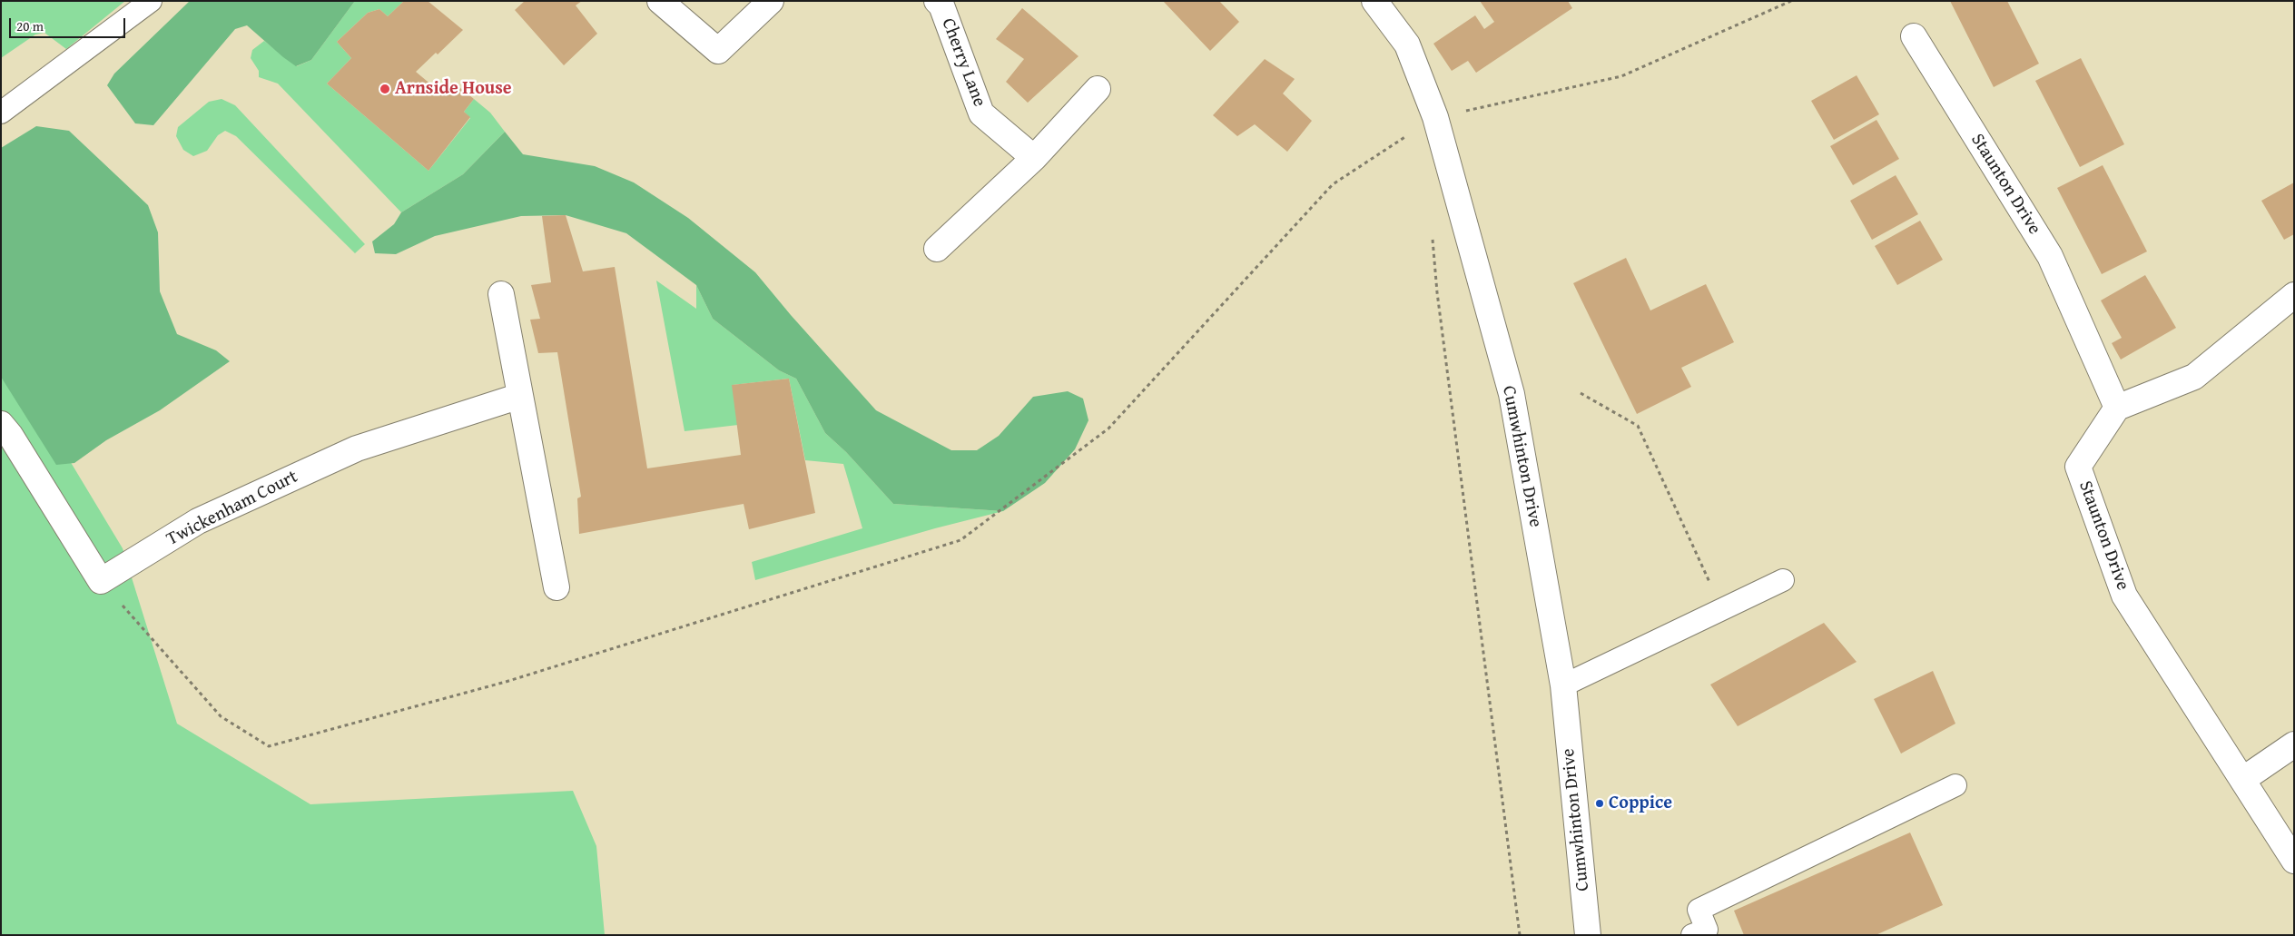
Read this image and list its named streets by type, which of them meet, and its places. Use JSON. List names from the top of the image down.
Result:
{
  "streets": {
    "street": [
      "Cherry Lane",
      "Staunton Drive",
      "Cumwhinton Drive",
      "Twickenham Court"
    ]
  },
  "places": ["Arnside House", "Coppice"],
  "scale_bar": "20 m"
}
